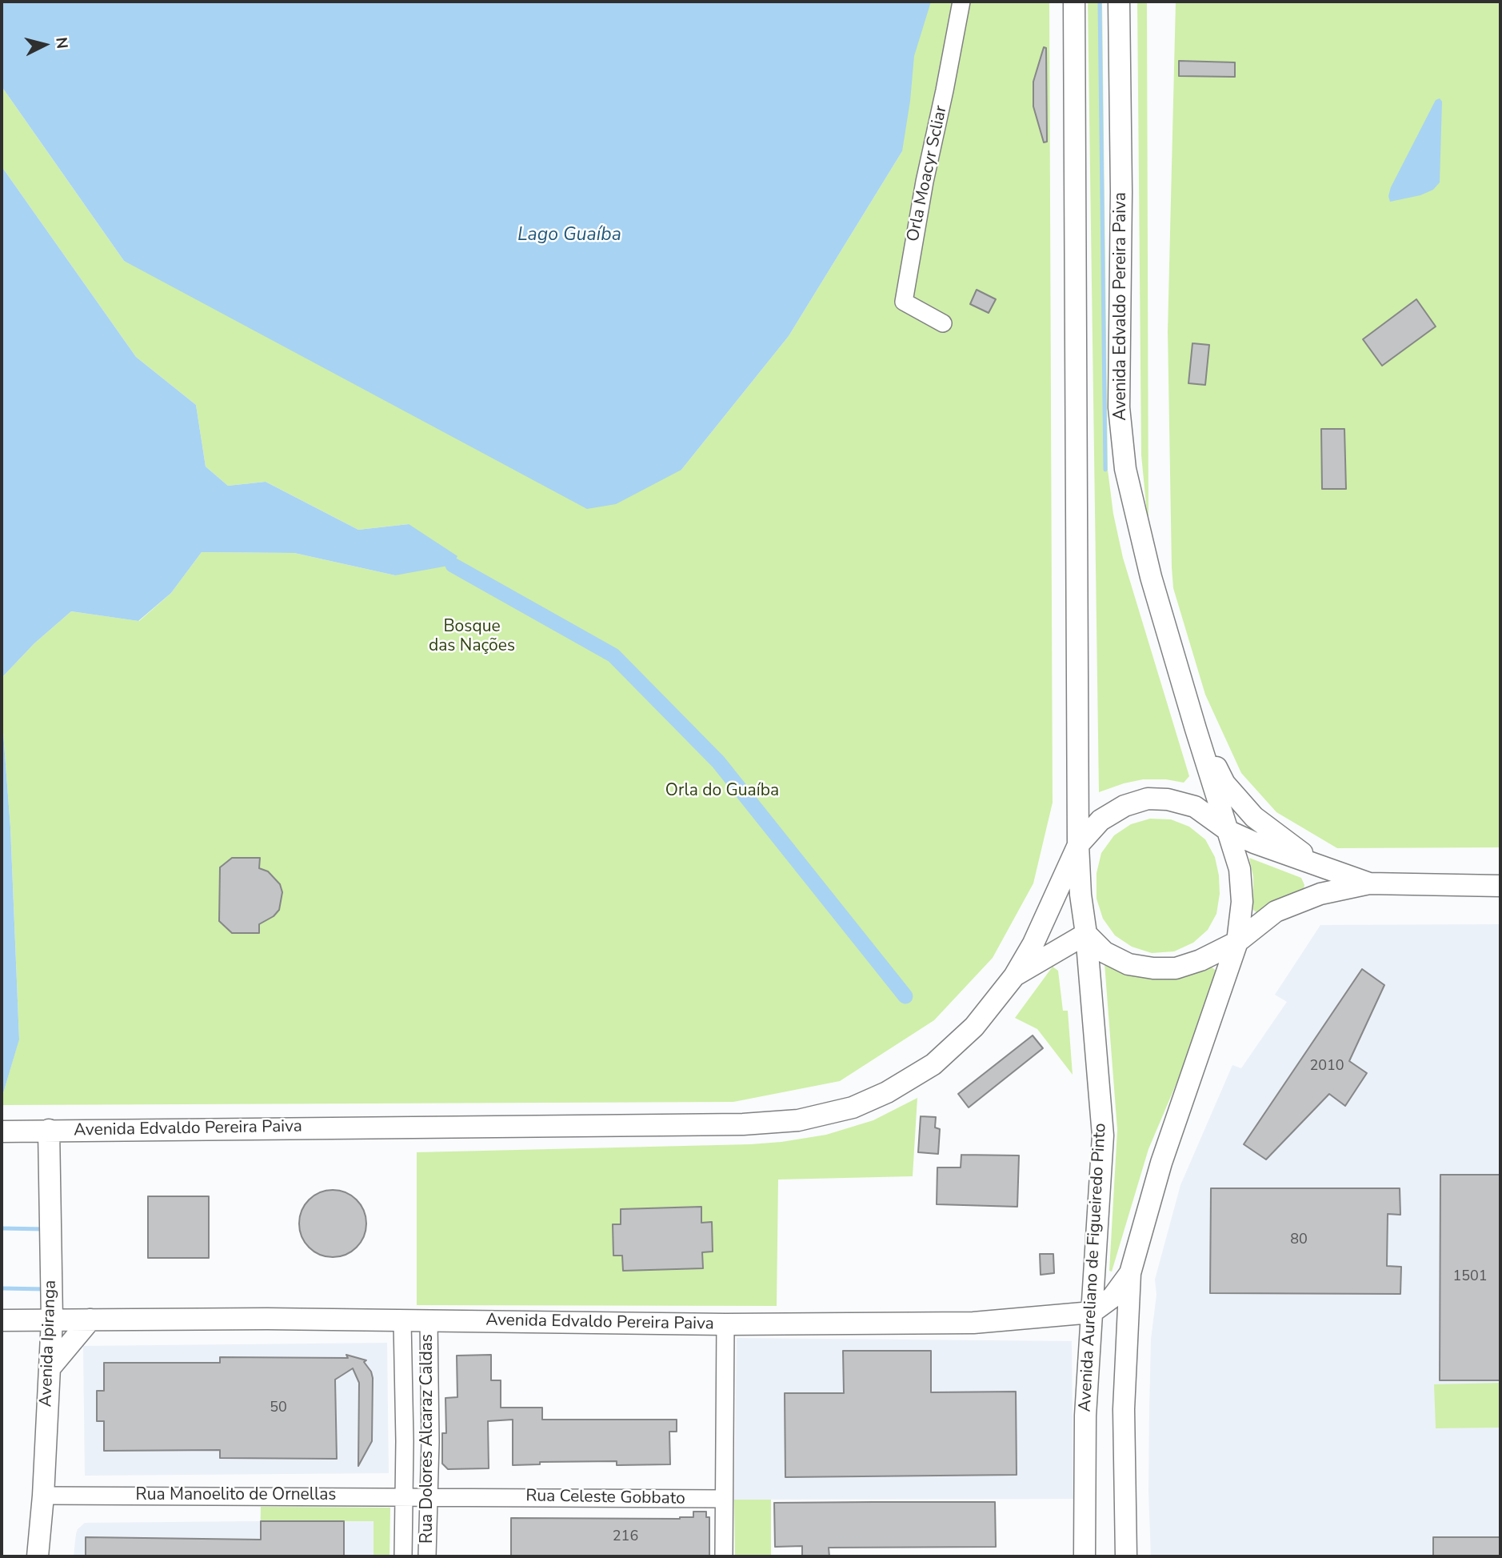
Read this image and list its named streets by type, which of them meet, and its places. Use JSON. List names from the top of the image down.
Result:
{
  "streets": {
    "main road": ["Avenida Edvaldo Pereira Paiva", "Avenida Aureliano de Figueiredo Pinto", "Avenida Ipiranga"],
    "street": [
      "Orla Moacyr Scliar",
      "Rua Dolores Alcaraz Caldas",
      "Rua Manoelito de Ornellas",
      "Rua Celeste Gobbato"
    ]
  },
  "crossings": [
    ["Avenida Edvaldo Pereira Paiva", "Avenida Aureliano de Figueiredo Pinto"],
    ["Avenida Edvaldo Pereira Paiva", "Avenida Ipiranga"],
    ["Avenida Edvaldo Pereira Paiva", "Rua Dolores Alcaraz Caldas"],
    ["Avenida Ipiranga", "Rua Manoelito de Ornellas"],
    ["Rua Dolores Alcaraz Caldas", "Rua Manoelito de Ornellas"],
    ["Rua Dolores Alcaraz Caldas", "Rua Celeste Gobbato"],
    ["Rua Manoelito de Ornellas", "Rua Celeste Gobbato"]
  ],
  "water": ["Lago Guaíba"],
  "parks": ["Bosque das Nações", "Orla do Guaíba"],
  "house_numbers": [
    "2010",
    "80",
    "1501",
    "50",
    "216"
  ],
  "north": "right"
}
